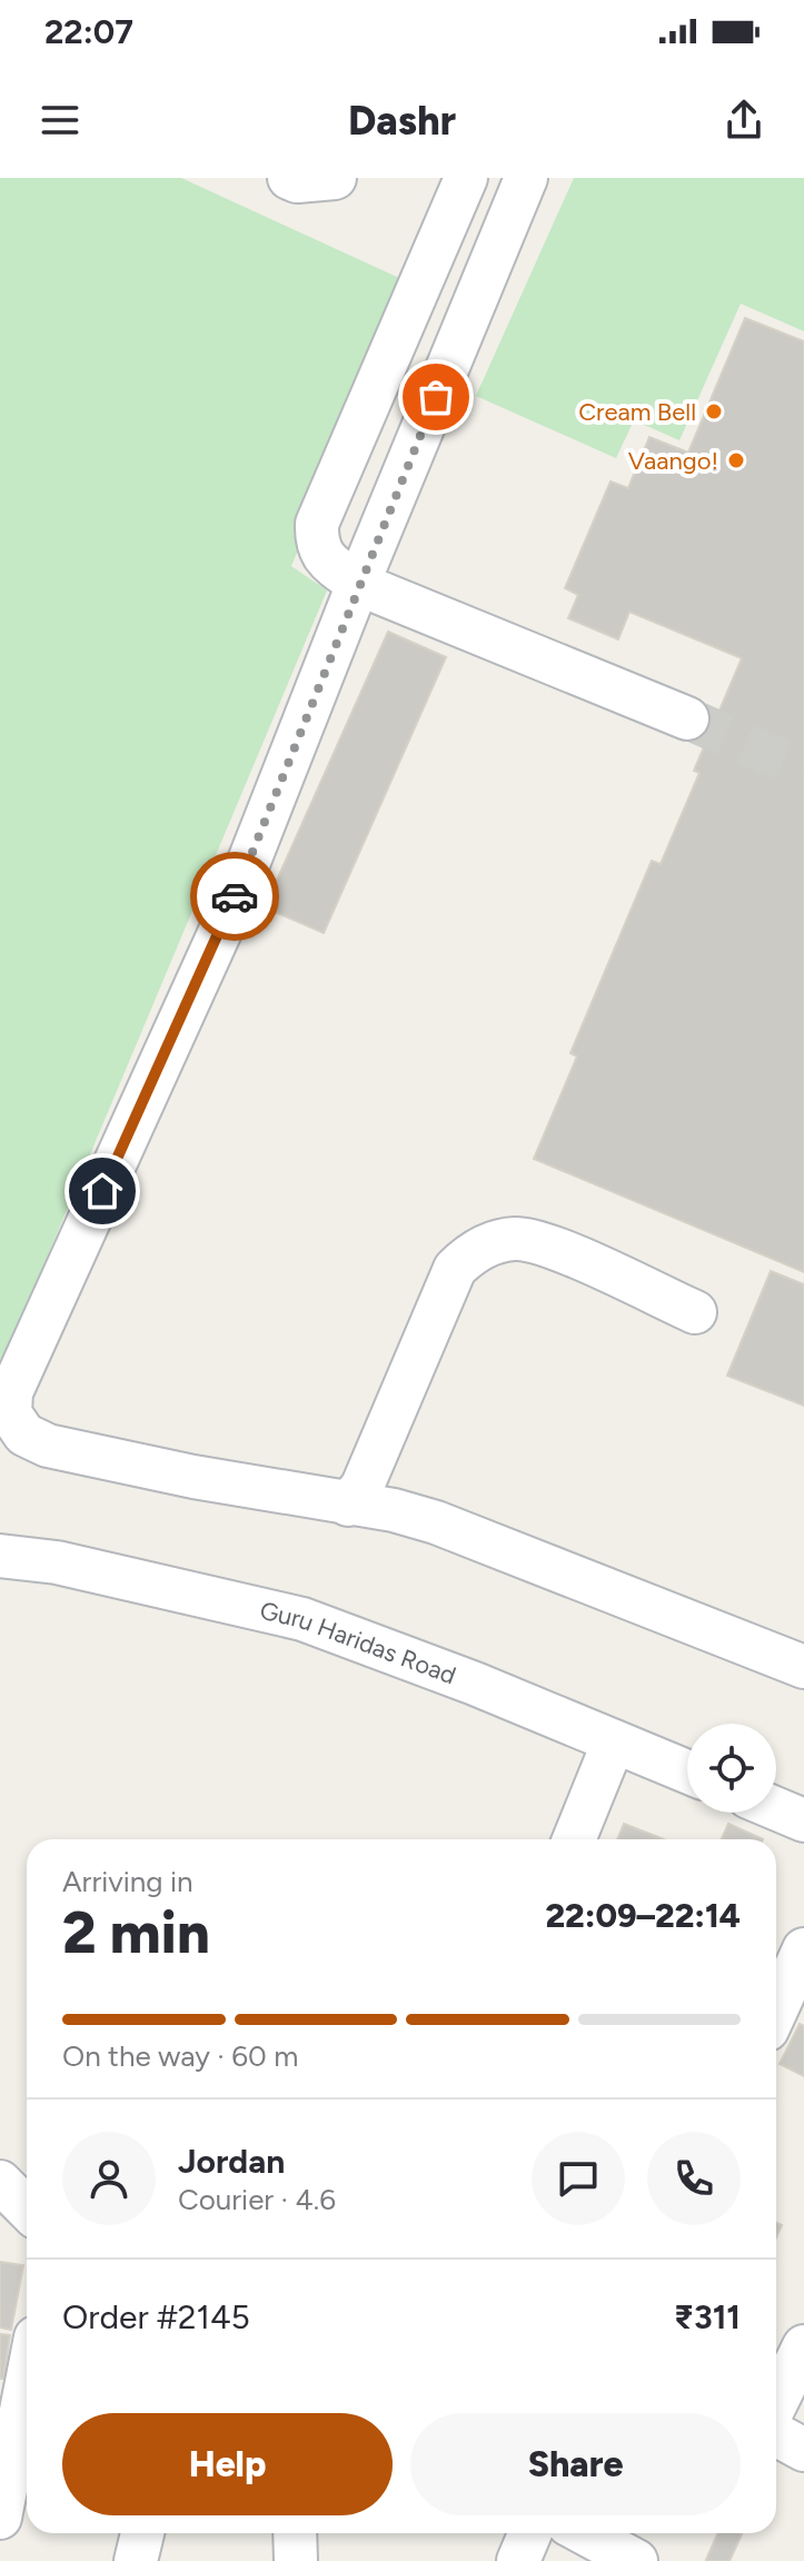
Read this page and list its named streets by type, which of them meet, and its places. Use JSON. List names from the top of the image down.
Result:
{
  "streets": {
    "street": ["Guru Haridas Road"]
  },
  "places": ["Cream Bell", "Vaango!"],
  "page": {
    "status": "22:07",
    "header": "Dashr",
    "heading": ["2 min", "Arriving in", "22:09–22:14"],
    "panel": [
      "Jordan",
      "Courier · 4.6",
      "Order #2145",
      "₹311"
    ],
    "bar": "On the way · 60 m",
    "buttons": ["Help", "Share"]
  }
}
